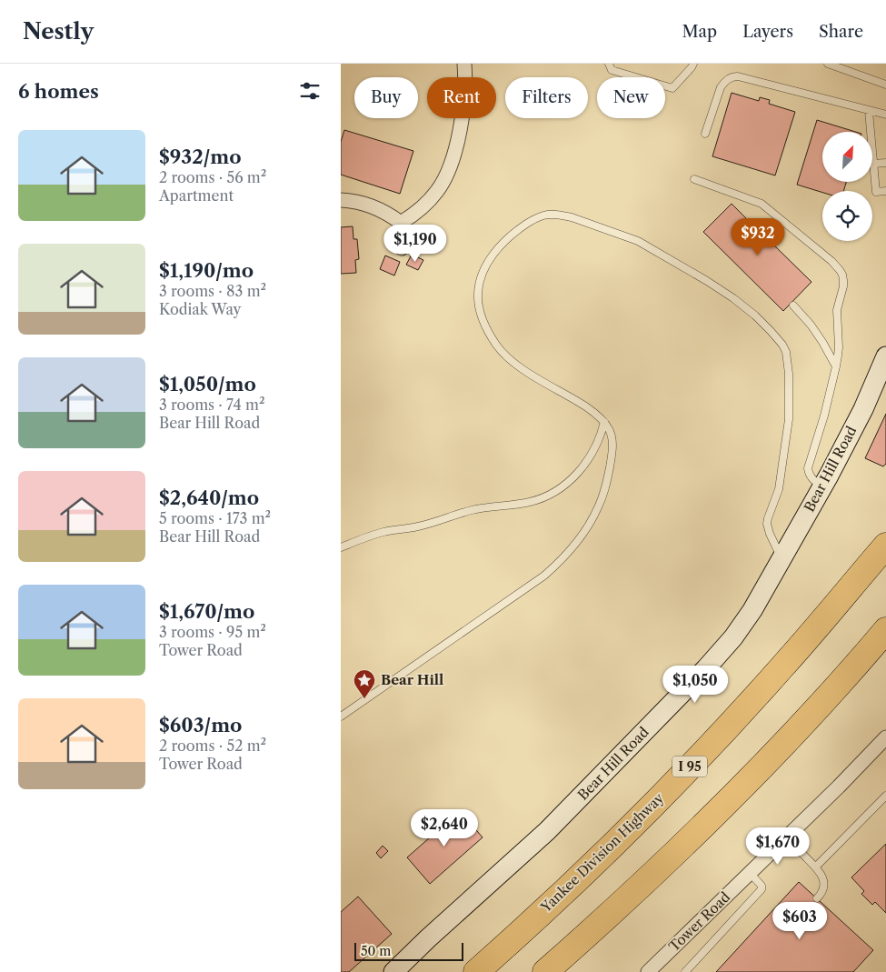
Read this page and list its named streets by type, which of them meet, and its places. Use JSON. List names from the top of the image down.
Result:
{
  "streets": {
    "highway": ["I 95", "Yankee Division Highway"],
    "street": ["Bear Hill Road", "Tower Road"]
  },
  "places": {
    "place": ["Bear Hill"]
  },
  "scale_bar": "50 m",
  "north": "top right",
  "page": {
    "header": "Nestly",
    "nav": ["Map", "Layers", "Share"],
    "heading": "6 homes",
    "chip": [
      "Buy",
      "Rent",
      "Filters",
      "New"
    ],
    "list": [
      {
        "name": "$932/mo",
        "note": "2 rooms · 56 m² · Apartment"
      },
      {
        "name": "$1,190/mo",
        "note": "3 rooms · 83 m² · Kodiak Way"
      },
      {
        "name": "$1,050/mo",
        "note": "3 rooms · 74 m² · Bear Hill Road"
      },
      {
        "name": "$2,640/mo",
        "note": "5 rooms · 173 m² · Bear Hill Road"
      },
      {
        "name": "$1,670/mo",
        "note": "3 rooms · 95 m² · Tower Road"
      },
      {
        "name": "$603/mo",
        "note": "2 rooms · 52 m² · Tower Road"
      }
    ],
    "price": [
      "$932",
      "$1,190",
      "$1,050",
      "$2,640",
      "$1,670",
      "$603"
    ],
    "scale": "50 m"
  }
}
